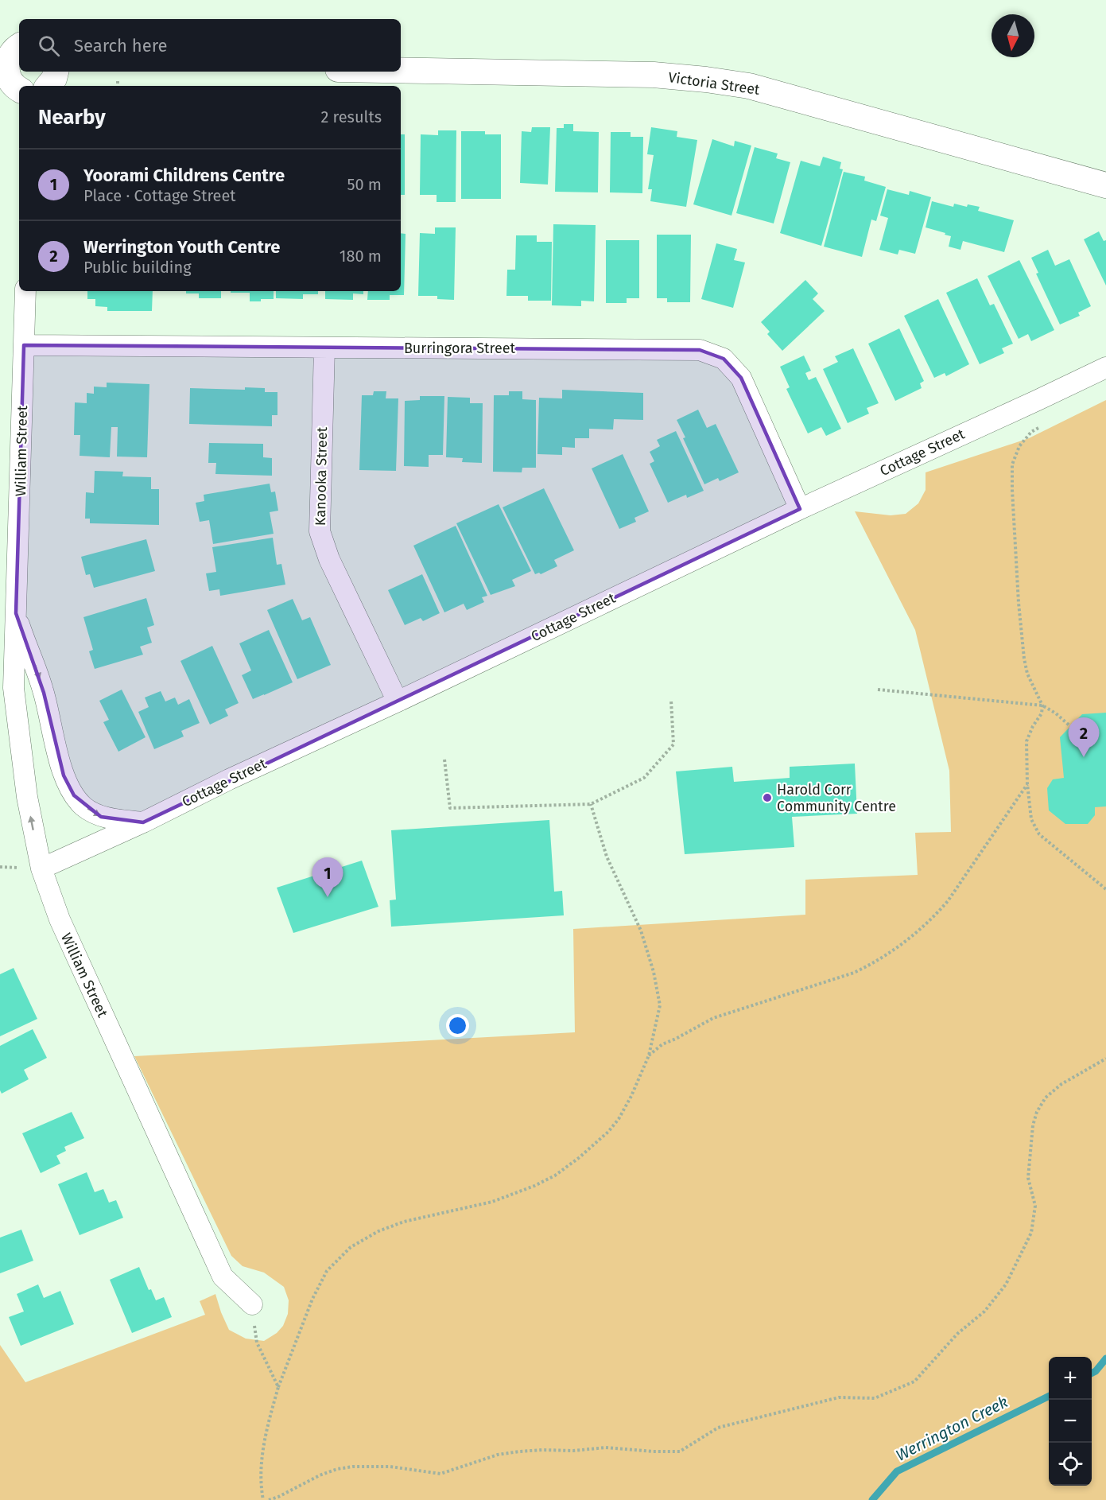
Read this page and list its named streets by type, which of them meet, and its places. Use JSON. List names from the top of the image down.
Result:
{
  "streets": {
    "street": [
      "Victoria Street",
      "Burringora Street",
      "William Street",
      "Cottage Street",
      "Kanooka Street"
    ]
  },
  "crossings": [
    ["Burringora Street", "William Street"],
    ["Burringora Street", "Cottage Street"],
    ["Burringora Street", "Kanooka Street"],
    ["William Street", "Cottage Street"],
    ["Cottage Street", "Kanooka Street"]
  ],
  "water": ["Werrington Creek"],
  "places": ["Harold Corr Community Centre"],
  "north": "bottom",
  "page": {
    "search": "Search here",
    "heading": ["Nearby", "2 results"],
    "list": [
      {
        "mark": "1",
        "name": "Yoorami Childrens Centre",
        "note": "Place · Cottage Street",
        "value": "50 m"
      },
      {
        "mark": "2",
        "name": "Werrington Youth Centre",
        "note": "Public building",
        "value": "180 m"
      }
    ],
    "pins": ["2", "1"],
    "map_buttons": ["+", "−"]
  }
}
